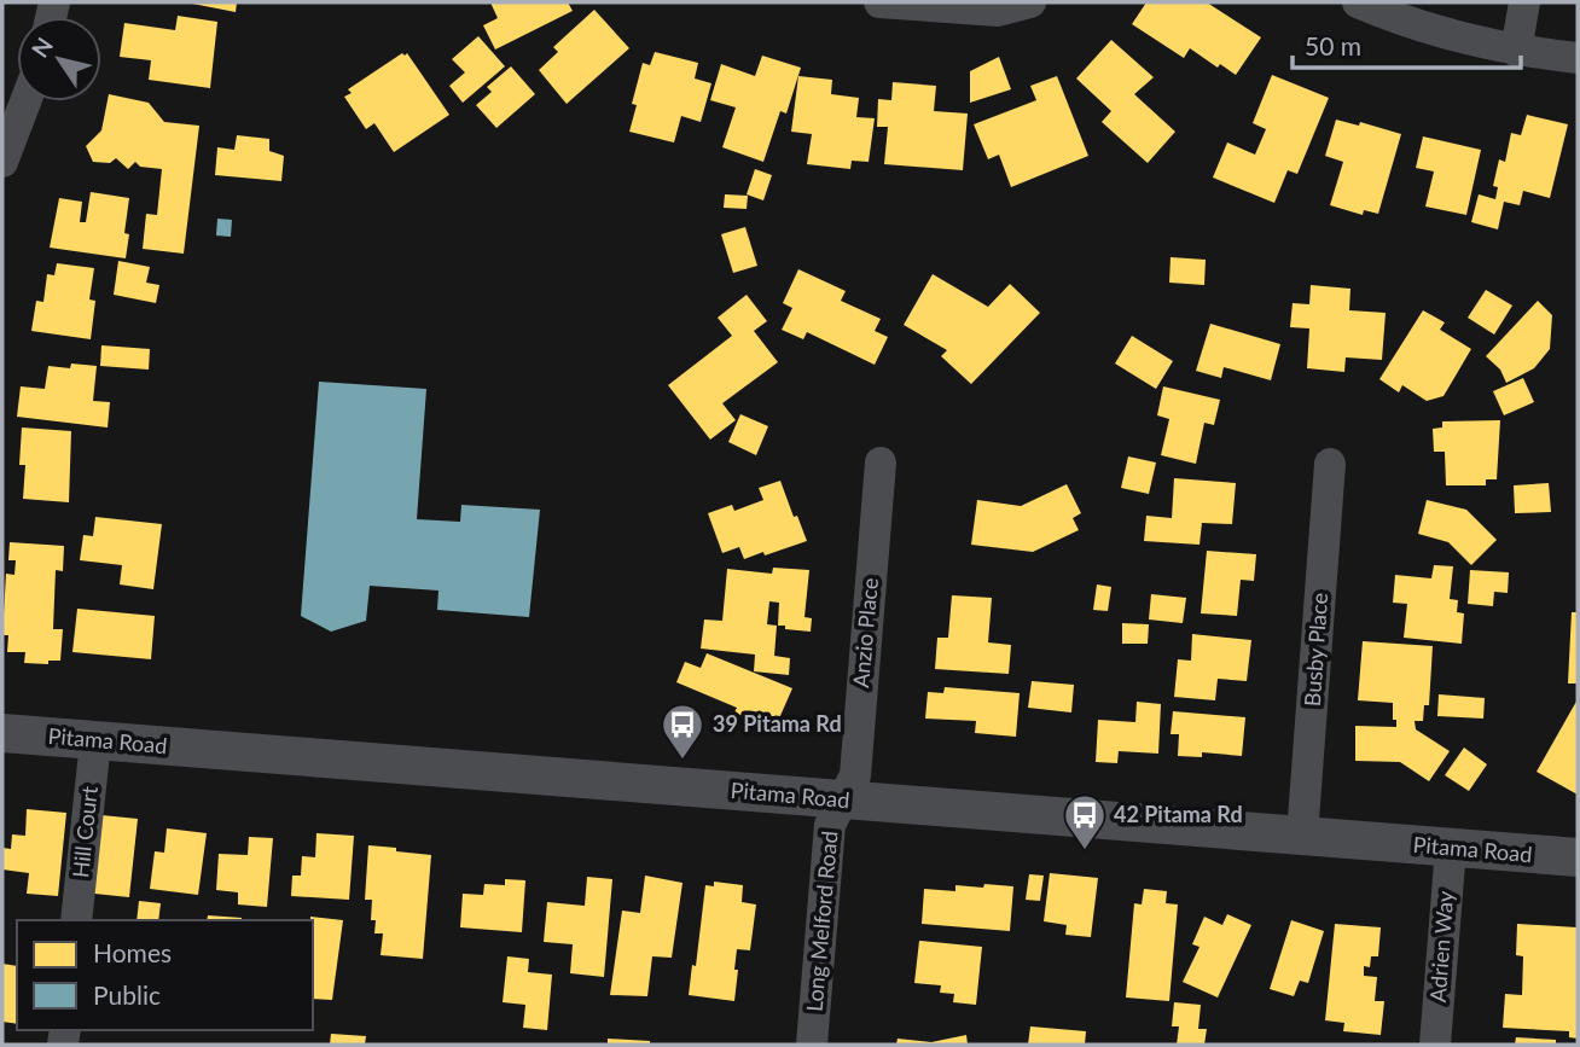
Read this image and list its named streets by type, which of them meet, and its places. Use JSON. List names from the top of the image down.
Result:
{
  "streets": {
    "street": [
      "Anzio Place",
      "Busby Place",
      "Pitama Road",
      "Hill Court",
      "Long Melford Road",
      "Adrien Way"
    ]
  },
  "crossings": [
    ["Anzio Place", "Pitama Road"],
    ["Anzio Place", "Long Melford Road"],
    ["Busby Place", "Pitama Road"],
    ["Pitama Road", "Hill Court"],
    ["Pitama Road", "Long Melford Road"],
    ["Pitama Road", "Adrien Way"]
  ],
  "places": {
    "bus stop": ["39 Pitama Rd", "42 Pitama Rd"]
  },
  "legend": ["Homes", "Public"],
  "scale_bar": "50 m",
  "north": "top left"
}
